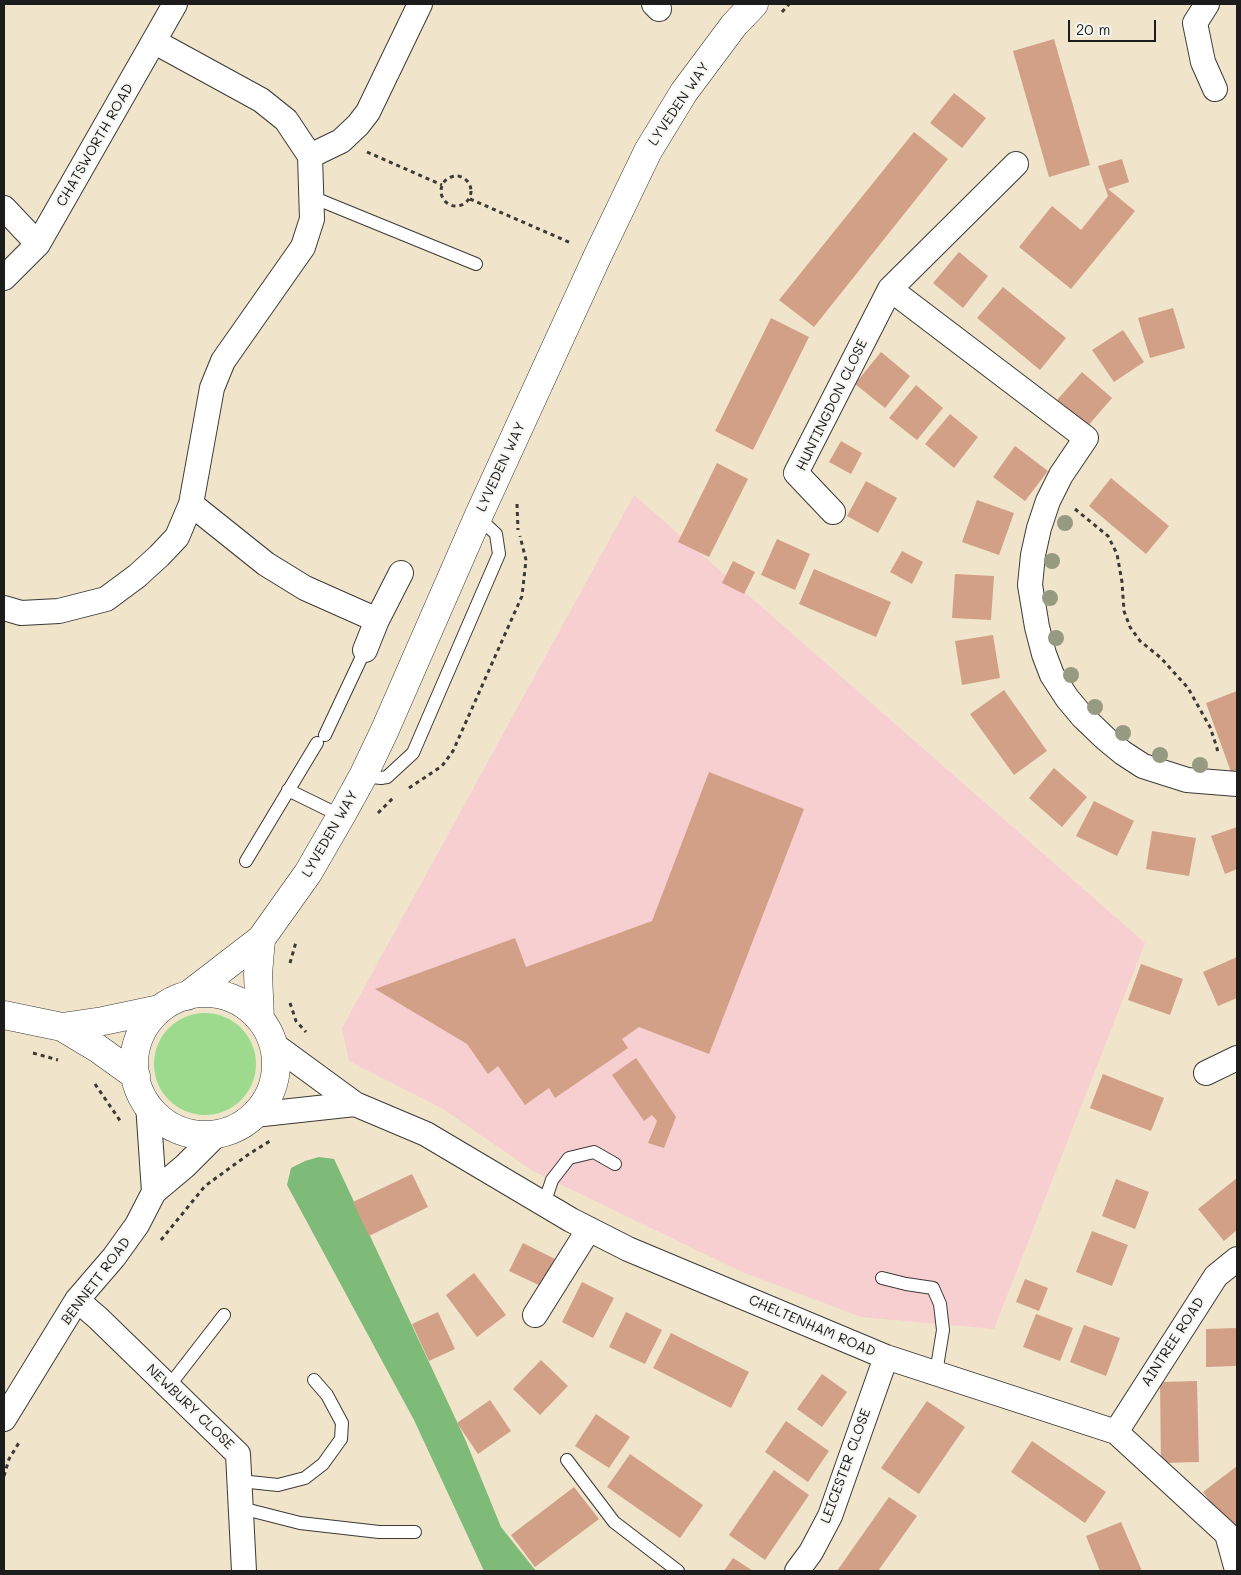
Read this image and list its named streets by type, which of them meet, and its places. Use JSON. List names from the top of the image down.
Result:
{
  "streets": {
    "street": [
      "LYVEDEN WAY",
      "CHATSWORTH ROAD",
      "HUNTINGDON CLOSE",
      "BENNETT ROAD",
      "CHELTENHAM ROAD",
      "AINTREE ROAD",
      "NEWBURY CLOSE",
      "LEICESTER CLOSE"
    ]
  },
  "crossings": [
    ["LYVEDEN WAY", "BENNETT ROAD"],
    ["LYVEDEN WAY", "CHELTENHAM ROAD"],
    ["BENNETT ROAD", "CHELTENHAM ROAD"],
    ["BENNETT ROAD", "NEWBURY CLOSE"],
    ["CHELTENHAM ROAD", "AINTREE ROAD"],
    ["CHELTENHAM ROAD", "LEICESTER CLOSE"]
  ],
  "scale_bar": "20 m"
}
